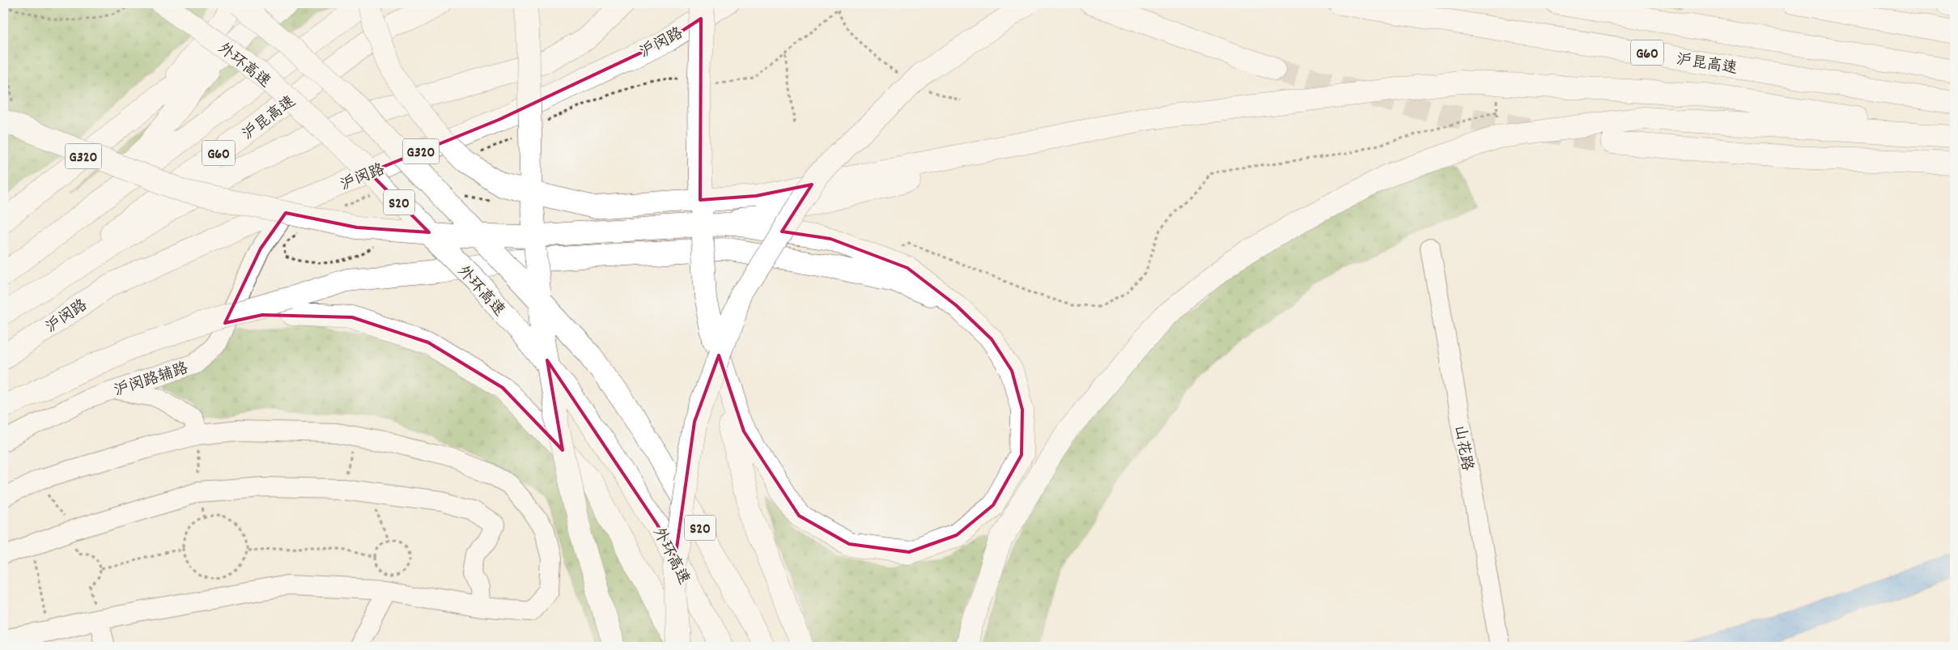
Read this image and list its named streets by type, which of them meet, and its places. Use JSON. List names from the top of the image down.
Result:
{
  "streets": {
    "highway": [
      "沪闵路",
      "G60",
      "沪昆高速",
      "外环高速",
      "G320",
      "S20"
    ],
    "street": ["沪闵路辅路", "山花路"]
  },
  "crossings": [
    ["沪闵路", "沪闵路辅路"]
  ]
}
